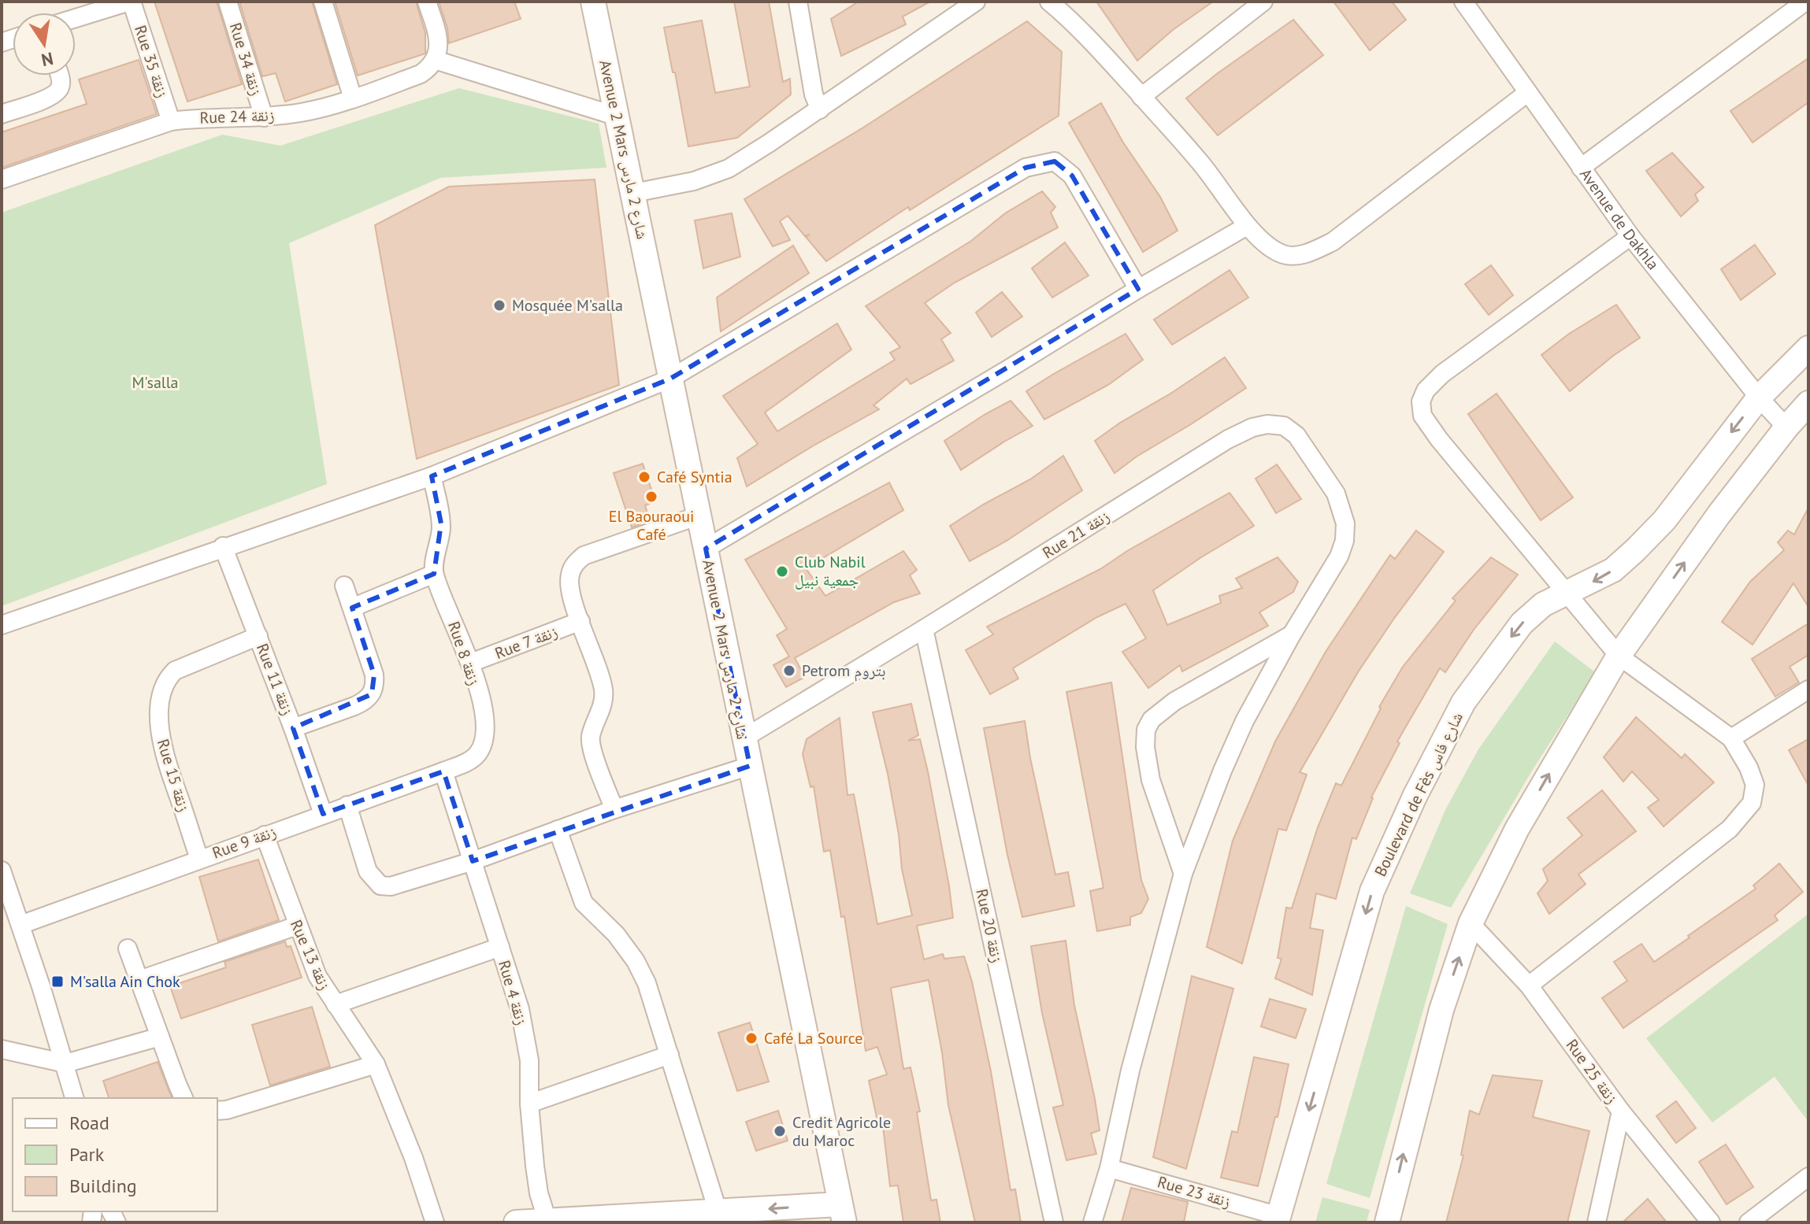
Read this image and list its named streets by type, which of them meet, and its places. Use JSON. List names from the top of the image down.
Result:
{
  "streets": {
    "main road": ["Avenue 2 Mars شارع 2 مارس", "Boulevard de Fès شارع فاس"],
    "street": [
      "Rue 34 زنقة",
      "Rue 35 زنقة",
      "Rue 24 زنقة",
      "Avenue de Dakhla",
      "Rue 21 زنقة",
      "Rue 7 زنقة",
      "Rue 8 زنقة",
      "Rue 11 زنقة",
      "Rue 15 زنقة",
      "Rue 9 زنقة",
      "Rue 20 زنقة",
      "Rue 13 زنقة",
      "Rue 4 زنقة",
      "Rue 25 زنقة",
      "Rue 23 زنقة"
    ]
  },
  "crossings": [
    ["Rue 34 زنقة", "Rue 24 زنقة"],
    ["Rue 35 زنقة", "Rue 24 زنقة"],
    ["Avenue 2 Mars شارع 2 مارس", "Rue 21 زنقة"],
    ["Avenue de Dakhla", "Boulevard de Fès شارع فاس"],
    ["Rue 21 زنقة", "Rue 20 زنقة"],
    ["Rue 21 زنقة", "Rue 23 زنقة"],
    ["Rue 7 زنقة", "Rue 8 زنقة"],
    ["Rue 8 زنقة", "Rue 9 زنقة"],
    ["Rue 11 زنقة", "Rue 15 زنقة"],
    ["Rue 11 زنقة", "Rue 9 زنقة"],
    ["Rue 15 زنقة", "Rue 9 زنقة"],
    ["Boulevard de Fès شارع فاس", "Rue 23 زنقة"],
    ["Rue 9 زنقة", "Rue 13 زنقة"],
    ["Rue 9 زنقة", "Rue 4 زنقة"]
  ],
  "parks": ["M'salla"],
  "places": {
    "other": [
      "Mosquée M'salla",
      "Café Syntia",
      "El Baouraoui Café",
      "Club Nabil جمعية نبيل",
      "Petrom بتروم",
      "Café La Source",
      "Credit Agricole du Maroc"
    ],
    "transit": ["M'salla Ain Chok"]
  },
  "legend": ["Road", "Park", "Building"],
  "north": "bottom"
}
